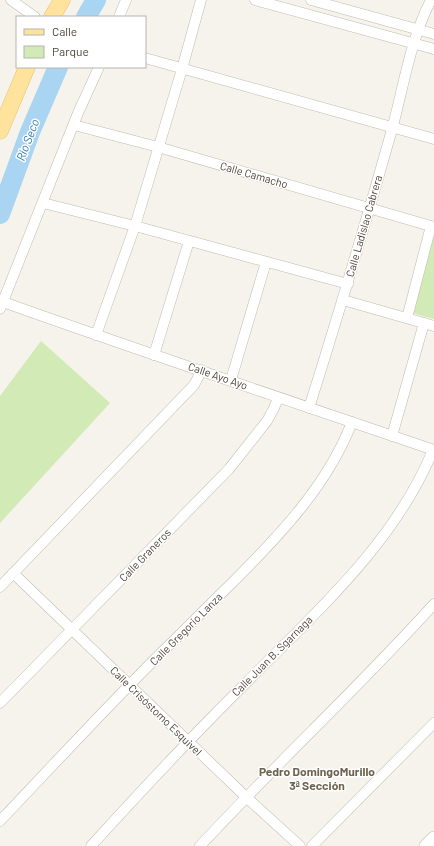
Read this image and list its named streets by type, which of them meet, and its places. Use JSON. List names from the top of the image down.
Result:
{
  "streets": {
    "street": [
      "Calle Camacho",
      "Calle Ladislao Cabrera",
      "Calle Ayo Ayo",
      "Calle Graneros",
      "Calle Gregorio Lanza",
      "Calle Juan B. Sgarnaga",
      "Calle Crisóstomo Esquivel"
    ]
  },
  "crossings": [
    ["Calle Camacho", "Calle Ladislao Cabrera"],
    ["Calle Ladislao Cabrera", "Calle Ayo Ayo"],
    ["Calle Ayo Ayo", "Calle Graneros"],
    ["Calle Ayo Ayo", "Calle Gregorio Lanza"],
    ["Calle Ayo Ayo", "Calle Juan B. Sgarnaga"],
    ["Calle Graneros", "Calle Crisóstomo Esquivel"],
    ["Calle Gregorio Lanza", "Calle Crisóstomo Esquivel"],
    ["Calle Juan B. Sgarnaga", "Calle Crisóstomo Esquivel"]
  ],
  "districts": ["Pedro DomingoMurillo 3ª Sección"],
  "water": ["Río Seco"],
  "legend": ["Calle", "Parque"]
}
